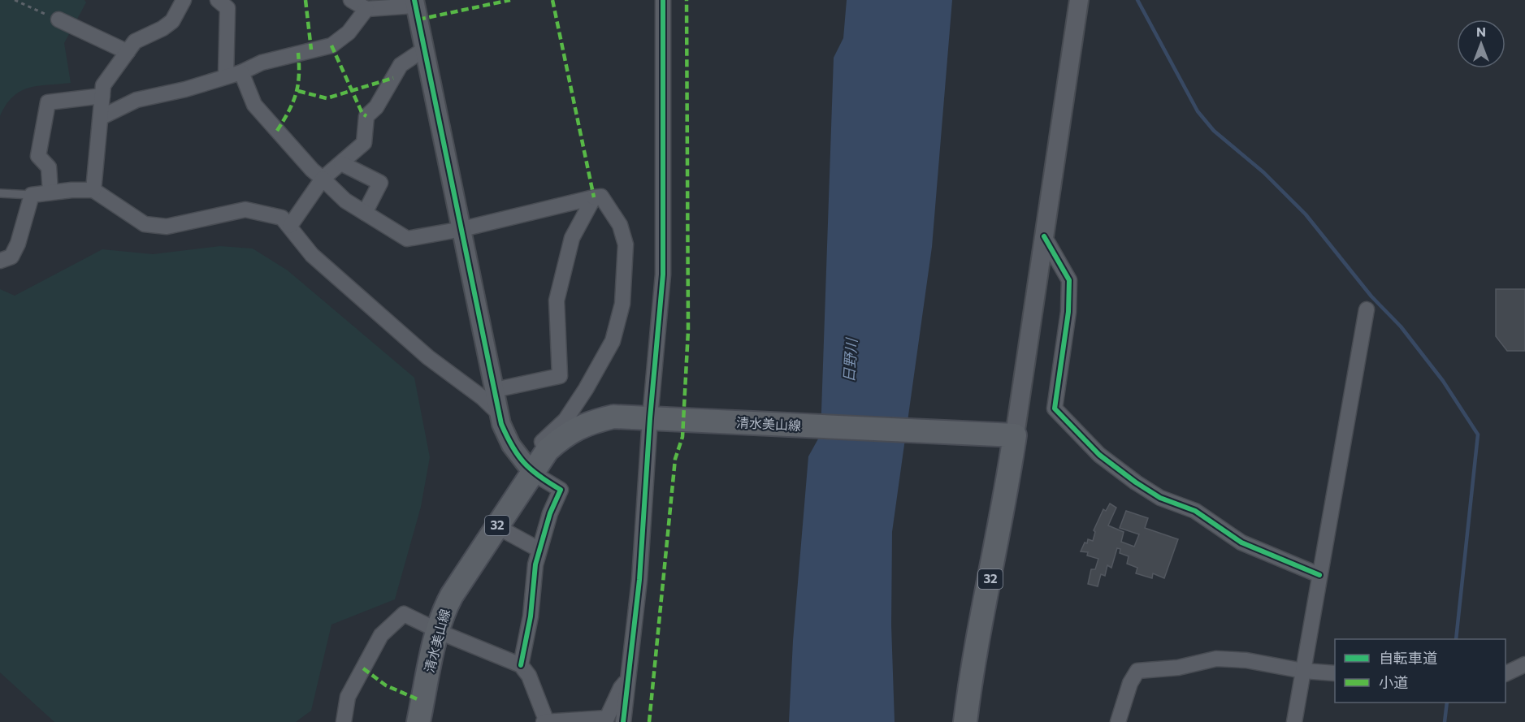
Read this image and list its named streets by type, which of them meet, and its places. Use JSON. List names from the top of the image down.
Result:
{
  "streets": {
    "main road": ["清水美山線", "32"]
  },
  "crossings": [
    ["清水美山線", "32"]
  ],
  "water": ["日野川"],
  "legend": ["自転車道", "小道"],
  "north": "top"
}
